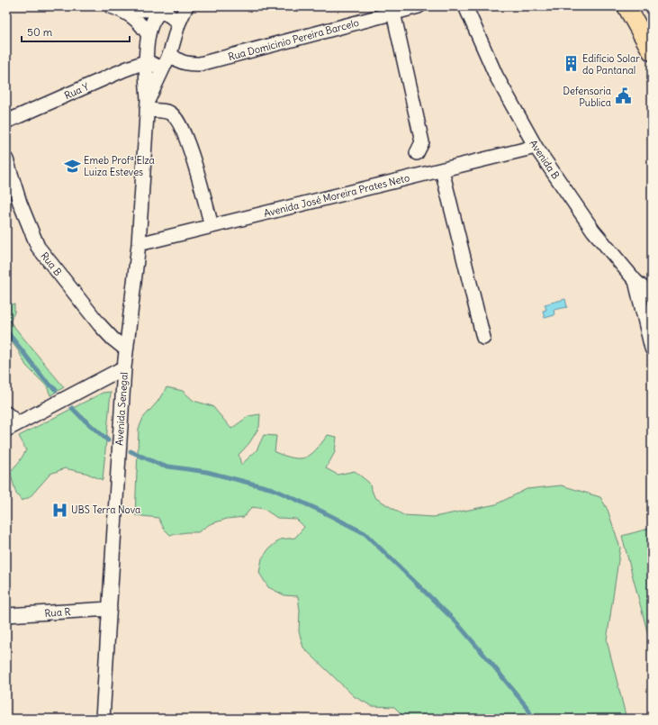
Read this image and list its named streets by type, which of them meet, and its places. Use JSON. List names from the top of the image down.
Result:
{
  "streets": {
    "street": [
      "Rua Domicinio Pereira Barcelo",
      "Rua Y",
      "Avenida B",
      "Avenida José Moreira Prates Neto",
      "Rua B",
      "Avenida Senegal",
      "Rua R"
    ]
  },
  "crossings": [
    ["Rua Domicinio Pereira Barcelo", "Avenida Senegal"],
    ["Rua Y", "Avenida Senegal"],
    ["Avenida B", "Avenida José Moreira Prates Neto"],
    ["Avenida José Moreira Prates Neto", "Avenida Senegal"],
    ["Rua B", "Avenida Senegal"],
    ["Avenida Senegal", "Rua R"]
  ],
  "places": {
    "building": ["Edifício Solar do Pantanal"],
    "public building": ["Defensoria Publica"],
    "school or university": ["Emeb Profª Elza Luiza Esteves"],
    "hospital": ["UBS Terra Nova"]
  },
  "scale_bar": "50 m"
}
